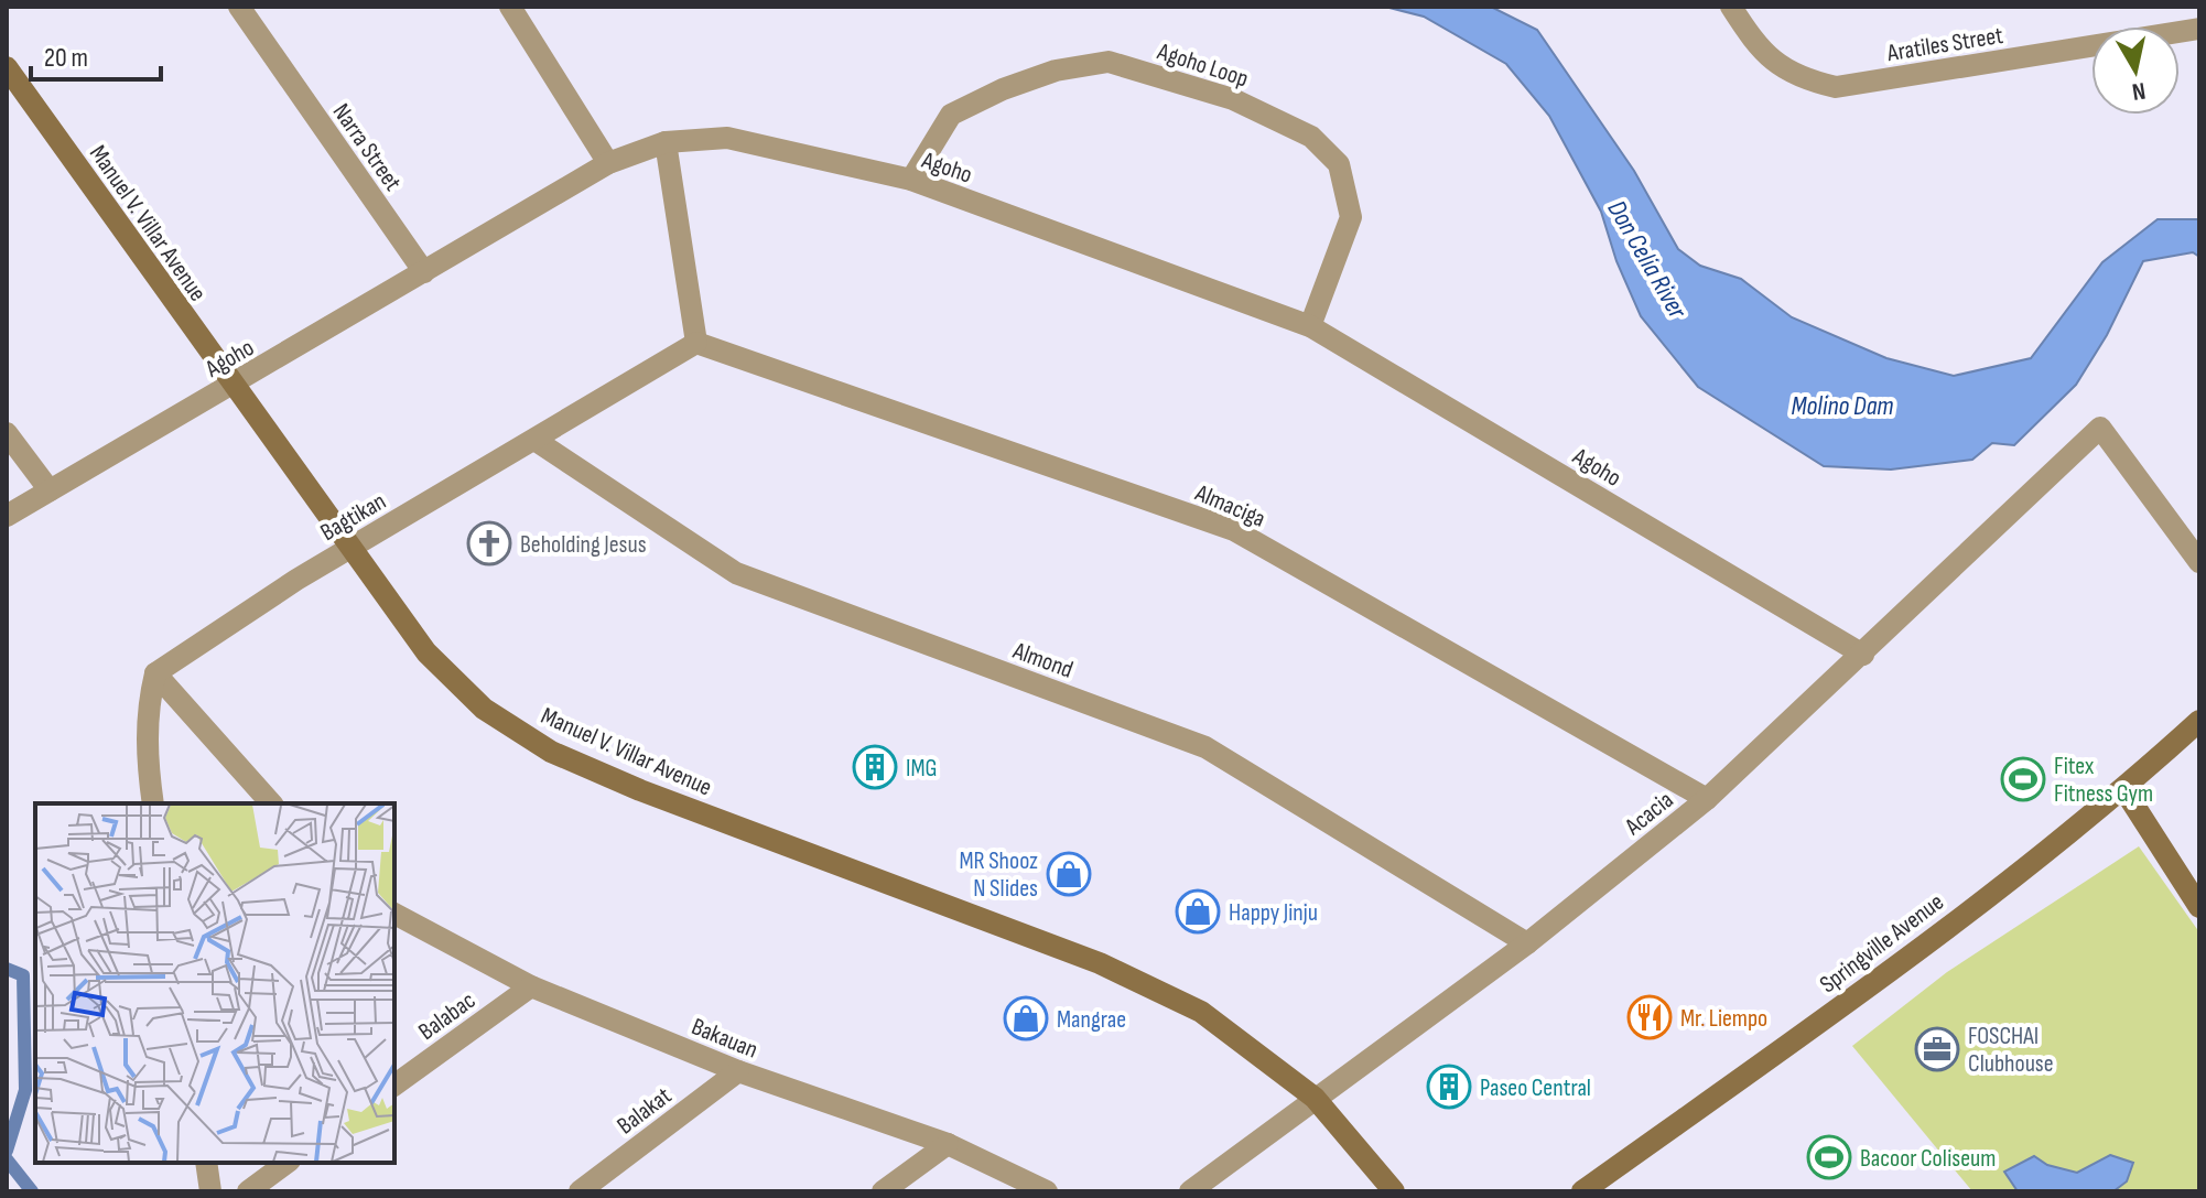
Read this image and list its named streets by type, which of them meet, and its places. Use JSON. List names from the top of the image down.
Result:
{
  "streets": {
    "street": [
      "Aratiles Street",
      "Agoho Loop",
      "Narra Street",
      "Agoho",
      "Manuel V. Villar Avenue",
      "Almaciga",
      "Bagtikan",
      "Almond",
      "Acacia",
      "Springville Avenue",
      "Balabac",
      "Bakauan",
      "Balakat"
    ]
  },
  "crossings": [
    ["Agoho Loop", "Agoho"],
    ["Narra Street", "Agoho"],
    ["Agoho", "Manuel V. Villar Avenue"],
    ["Agoho", "Acacia"],
    ["Manuel V. Villar Avenue", "Bagtikan"],
    ["Manuel V. Villar Avenue", "Acacia"],
    ["Almaciga", "Bagtikan"],
    ["Almaciga", "Acacia"],
    ["Bagtikan", "Almond"],
    ["Almond", "Acacia"],
    ["Balabac", "Bakauan"],
    ["Bakauan", "Balakat"]
  ],
  "water": ["Don Celia River", "Molino Dam"],
  "places": {
    "church": ["Beholding Jesus"],
    "building": ["IMG", "Paseo Central"],
    "sports": ["Fitex Fitness Gym", "Bacoor Coliseum"],
    "shop": ["MR Shooz N Slides", "Happy Jinju", "Mangrae"],
    "restaurant": ["Mr. Liempo"],
    "office": ["FOSCHAI Clubhouse"]
  },
  "scale_bar": "20 m",
  "north": "bottom"
}
